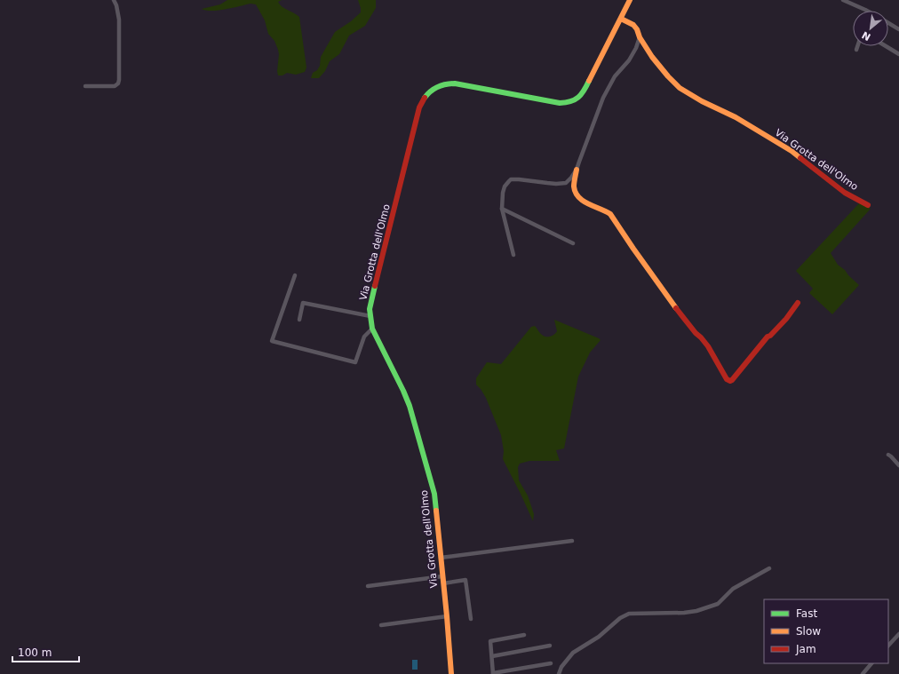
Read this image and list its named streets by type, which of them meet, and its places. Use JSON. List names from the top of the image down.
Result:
{
  "streets": {
    "street": ["Via Grotta dell'Olmo"]
  },
  "legend": ["Fast", "Slow", "Jam"],
  "scale_bar": "100 m",
  "north": "bottom left"
}
